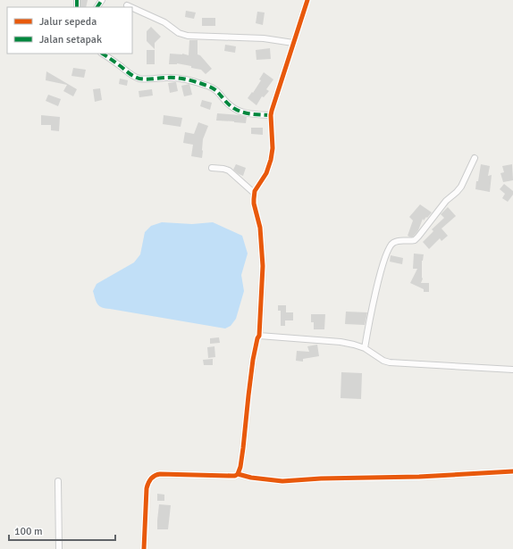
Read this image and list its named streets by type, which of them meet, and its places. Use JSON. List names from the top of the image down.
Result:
{
  "legend": ["Jalur sepeda", "Jalan setapak"],
  "scale_bar": "100 m"
}
